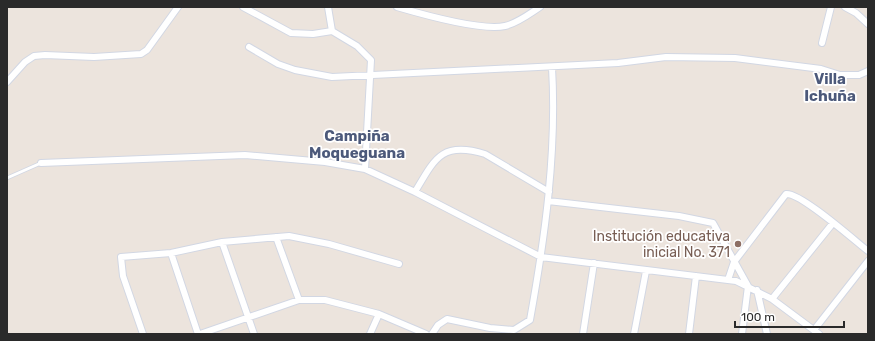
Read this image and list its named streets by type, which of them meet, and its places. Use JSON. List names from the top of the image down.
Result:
{
  "districts": ["Villa Ichuña", "Campiña Moqueguana"],
  "places": ["Institución educativa inicial No. 371"],
  "scale_bar": "100 m"
}
